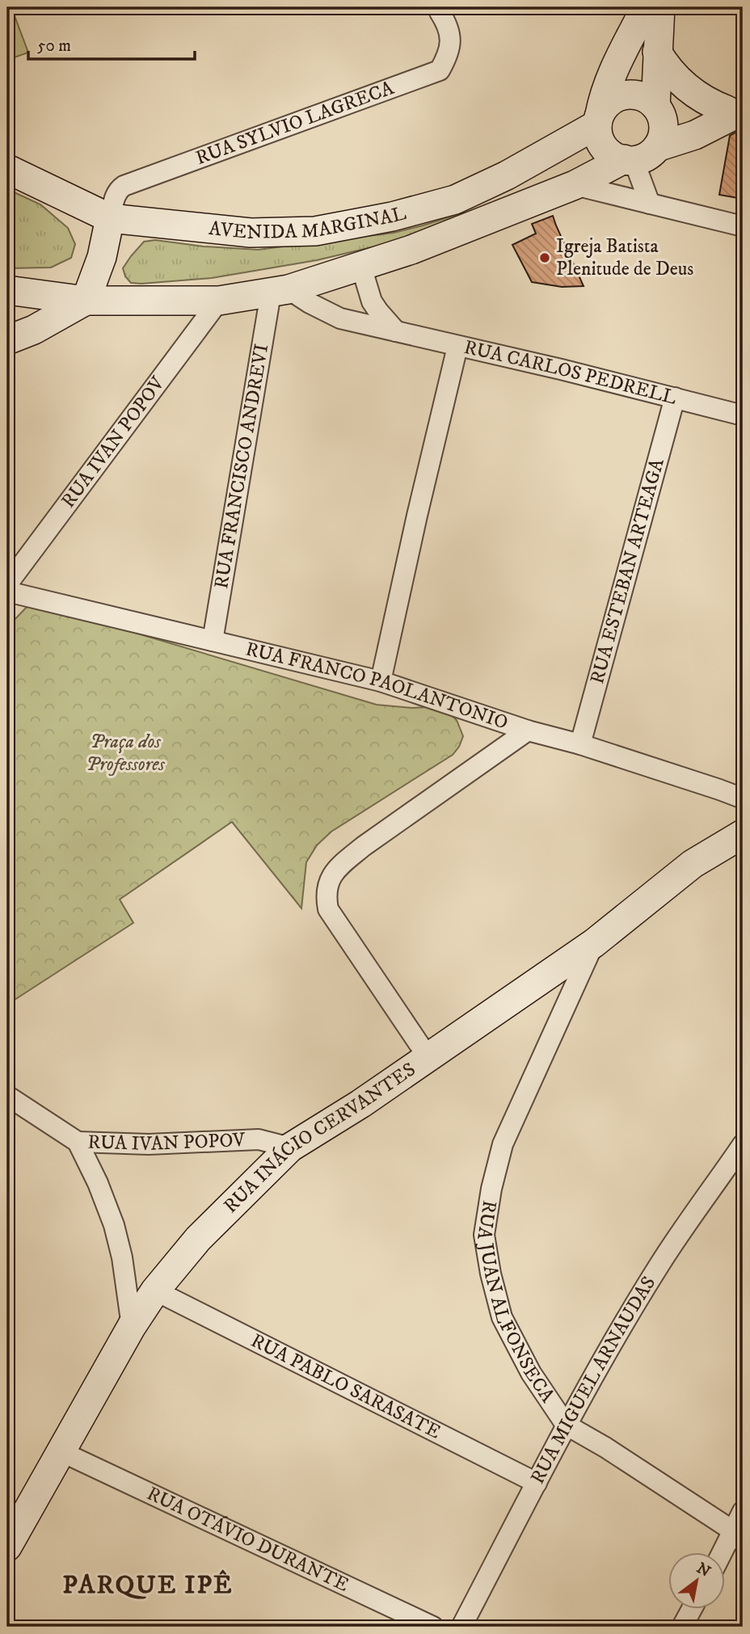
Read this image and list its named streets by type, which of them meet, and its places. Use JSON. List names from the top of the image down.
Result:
{
  "streets": {
    "main road": ["AVENIDA MARGINAL", "RUA INÁCIO CERVANTES"],
    "street": [
      "RUA SYLVIO LAGRECA",
      "RUA CARLOS PEDRELL",
      "RUA IVAN POPOV",
      "RUA FRANCISCO ANDREVI",
      "RUA ESTEBAN ARTEAGA",
      "RUA FRANCO PAOLANTONIO",
      "RUA JUAN ALFONSECA",
      "RUA MIGUEL ARNAUDAS",
      "RUA PABLO SARASATE",
      "RUA OTÁVIO DURANTE"
    ]
  },
  "crossings": [
    ["RUA SYLVIO LAGRECA", "AVENIDA MARGINAL"],
    ["AVENIDA MARGINAL", "RUA CARLOS PEDRELL"],
    ["AVENIDA MARGINAL", "RUA IVAN POPOV"],
    ["AVENIDA MARGINAL", "RUA FRANCISCO ANDREVI"],
    ["RUA CARLOS PEDRELL", "RUA FRANCISCO ANDREVI"],
    ["RUA CARLOS PEDRELL", "RUA ESTEBAN ARTEAGA"],
    ["RUA IVAN POPOV", "RUA INÁCIO CERVANTES"],
    ["RUA FRANCISCO ANDREVI", "RUA FRANCO PAOLANTONIO"],
    ["RUA ESTEBAN ARTEAGA", "RUA FRANCO PAOLANTONIO"],
    ["RUA INÁCIO CERVANTES", "RUA JUAN ALFONSECA"],
    ["RUA INÁCIO CERVANTES", "RUA PABLO SARASATE"],
    ["RUA INÁCIO CERVANTES", "RUA OTÁVIO DURANTE"],
    ["RUA JUAN ALFONSECA", "RUA MIGUEL ARNAUDAS"],
    ["RUA MIGUEL ARNAUDAS", "RUA PABLO SARASATE"]
  ],
  "districts": ["PARQUE IPÊ"],
  "parks": ["Praça dos Professores"],
  "places": ["Igreja Batista Plenitude de Deus"],
  "scale_bar": "50 m",
  "north": "top right"
}
